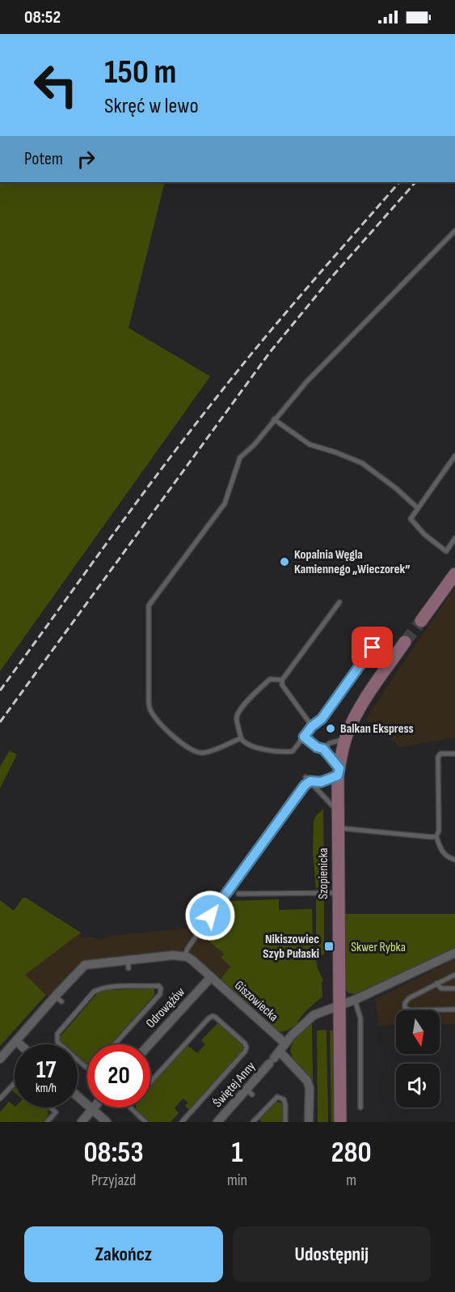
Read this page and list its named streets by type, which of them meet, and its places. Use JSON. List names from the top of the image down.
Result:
{
  "streets": {
    "street": [
      "Szopienicka",
      "Giszowiecka",
      "Odrowążów",
      "Świętej Anny"
    ]
  },
  "crossings": [
    ["Szopienicka", "Świętej Anny"],
    ["Giszowiecka", "Odrowążów"],
    ["Giszowiecka", "Świętej Anny"]
  ],
  "parks": ["Skwer Rybka"],
  "places": {
    "other": ["Kopalnia Węgla Kamiennego „Wieczorek”", "Balkan Ekspress"],
    "transit": ["Nikiszowiec Szyb Pułaski"]
  },
  "north": "bottom",
  "page": {
    "status": "08:52",
    "turn": ["150 m", "Skręć w lewo"],
    "then": "Potem",
    "speed": "17 km/h",
    "limit": "20",
    "eta": [
      "08:53",
      "Przyjazd",
      "1",
      "min",
      "280",
      "m"
    ],
    "buttons": ["Zakończ", "Udostępnij"]
  }
}
